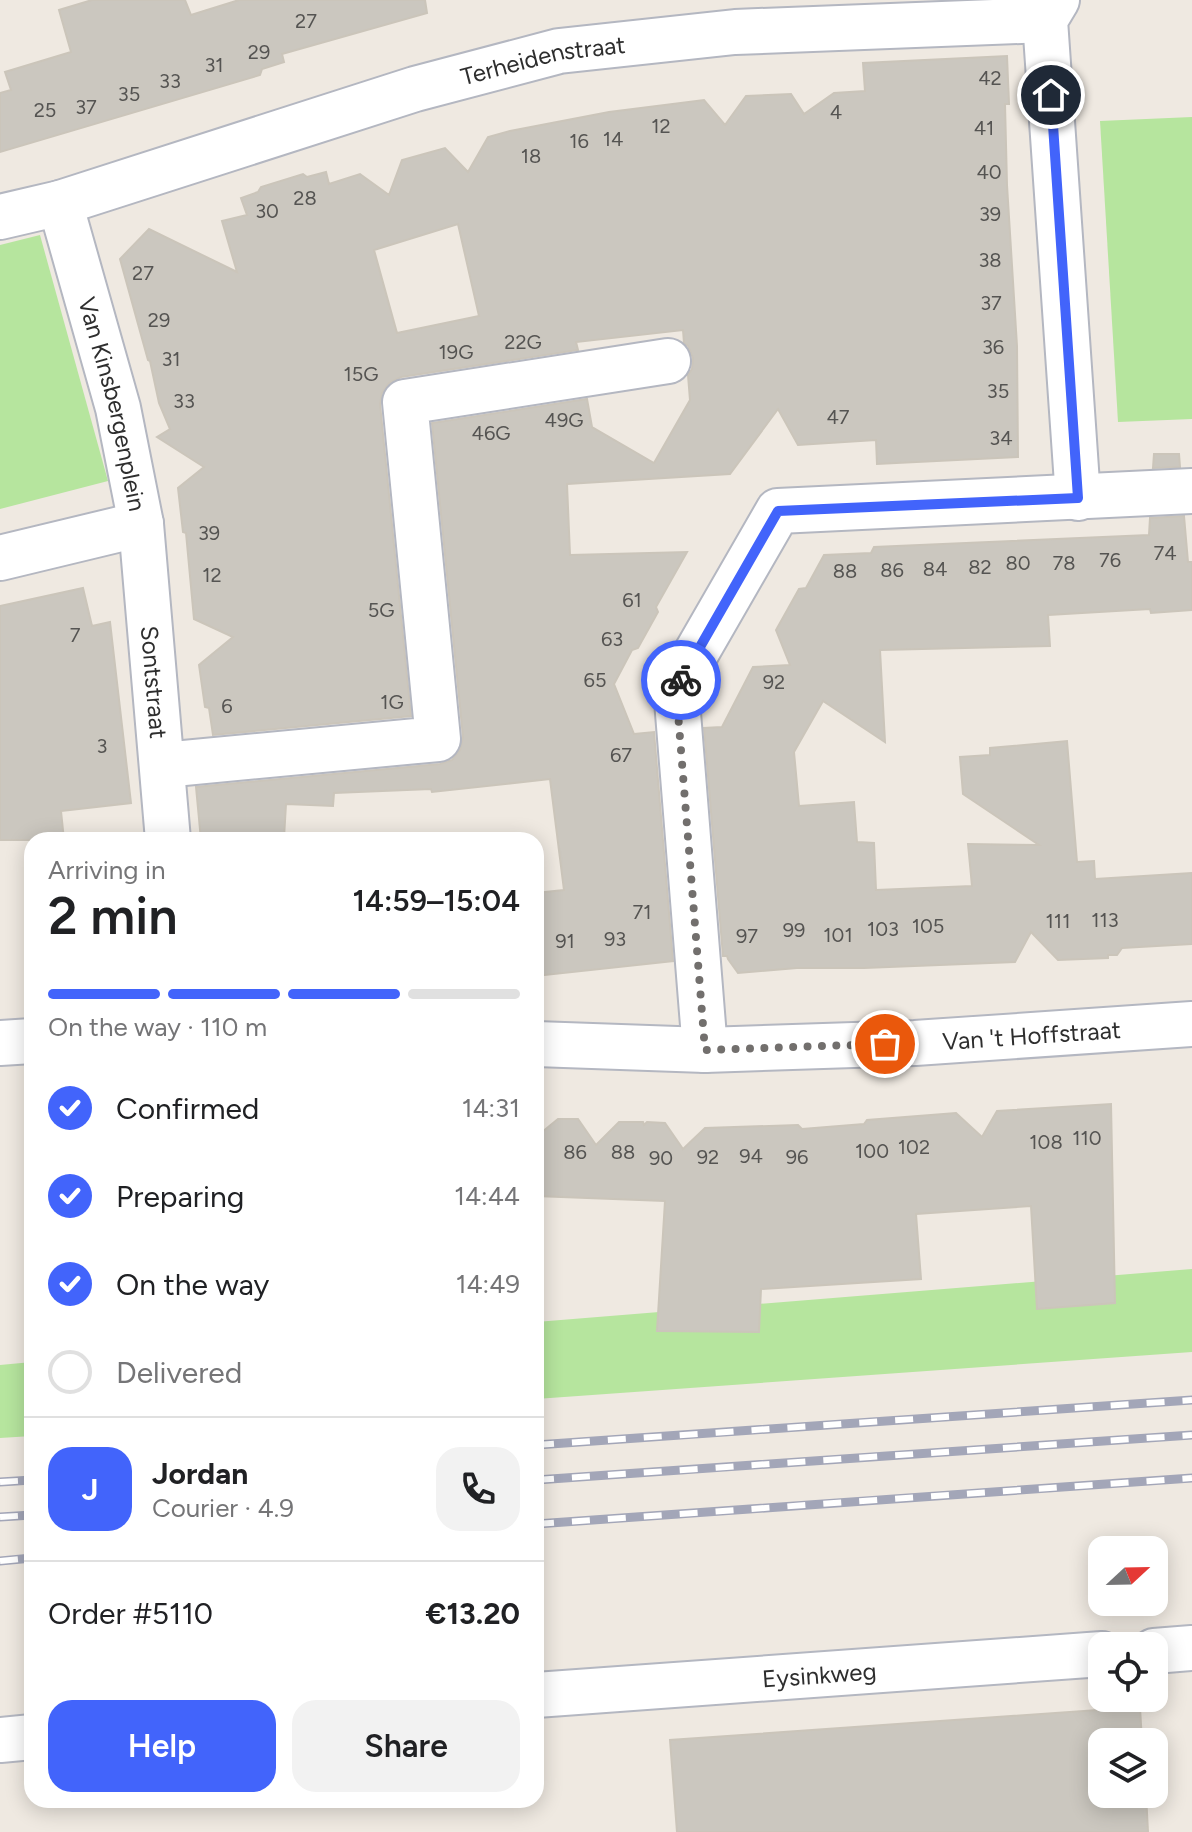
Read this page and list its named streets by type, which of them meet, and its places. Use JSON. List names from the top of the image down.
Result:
{
  "streets": {
    "street": [
      "Terheidenstraat",
      "Van Kinsbergenplein",
      "Sontstraat",
      "Van 't Hoffstraat",
      "Eysinkweg"
    ]
  },
  "crossings": [
    ["Terheidenstraat", "Van Kinsbergenplein"],
    ["Van Kinsbergenplein", "Sontstraat"]
  ],
  "house_numbers": [
    "27",
    "29",
    "31",
    "42",
    "33",
    "35",
    "37",
    "25",
    "4",
    "12",
    "41",
    "14",
    "16",
    "18",
    "40",
    "28",
    "30",
    "39",
    "38",
    "27",
    "37",
    "29",
    "22G",
    "36",
    "19G",
    "31",
    "15G",
    "35",
    "33",
    "47",
    "49G",
    "46G",
    "34",
    "39",
    "74",
    "76",
    "80",
    "78",
    "82",
    "84",
    "86",
    "88",
    "12",
    "61",
    "5G",
    "7",
    "63",
    "65",
    "92",
    "1G",
    "6",
    "3",
    "67",
    "71",
    "113",
    "111",
    "105",
    "103",
    "99",
    "101",
    "97",
    "93",
    "91",
    "110",
    "108",
    "102",
    "100",
    "86",
    "88",
    "94",
    "92",
    "96",
    "90"
  ],
  "north": "right",
  "page": {
    "heading": ["2 min", "Arriving in", "14:59–15:04"],
    "panel": [
      "Jordan",
      "Courier · 4.9",
      "Order #5110",
      "€13.20"
    ],
    "bar": "On the way · 110 m",
    "list": [
      ["Confirmed", "14:31"],
      ["Preparing", "14:44"],
      ["On the way", "14:49"],
      "Delivered"
    ],
    "round": "J",
    "buttons": ["Help", "Share"]
  }
}
